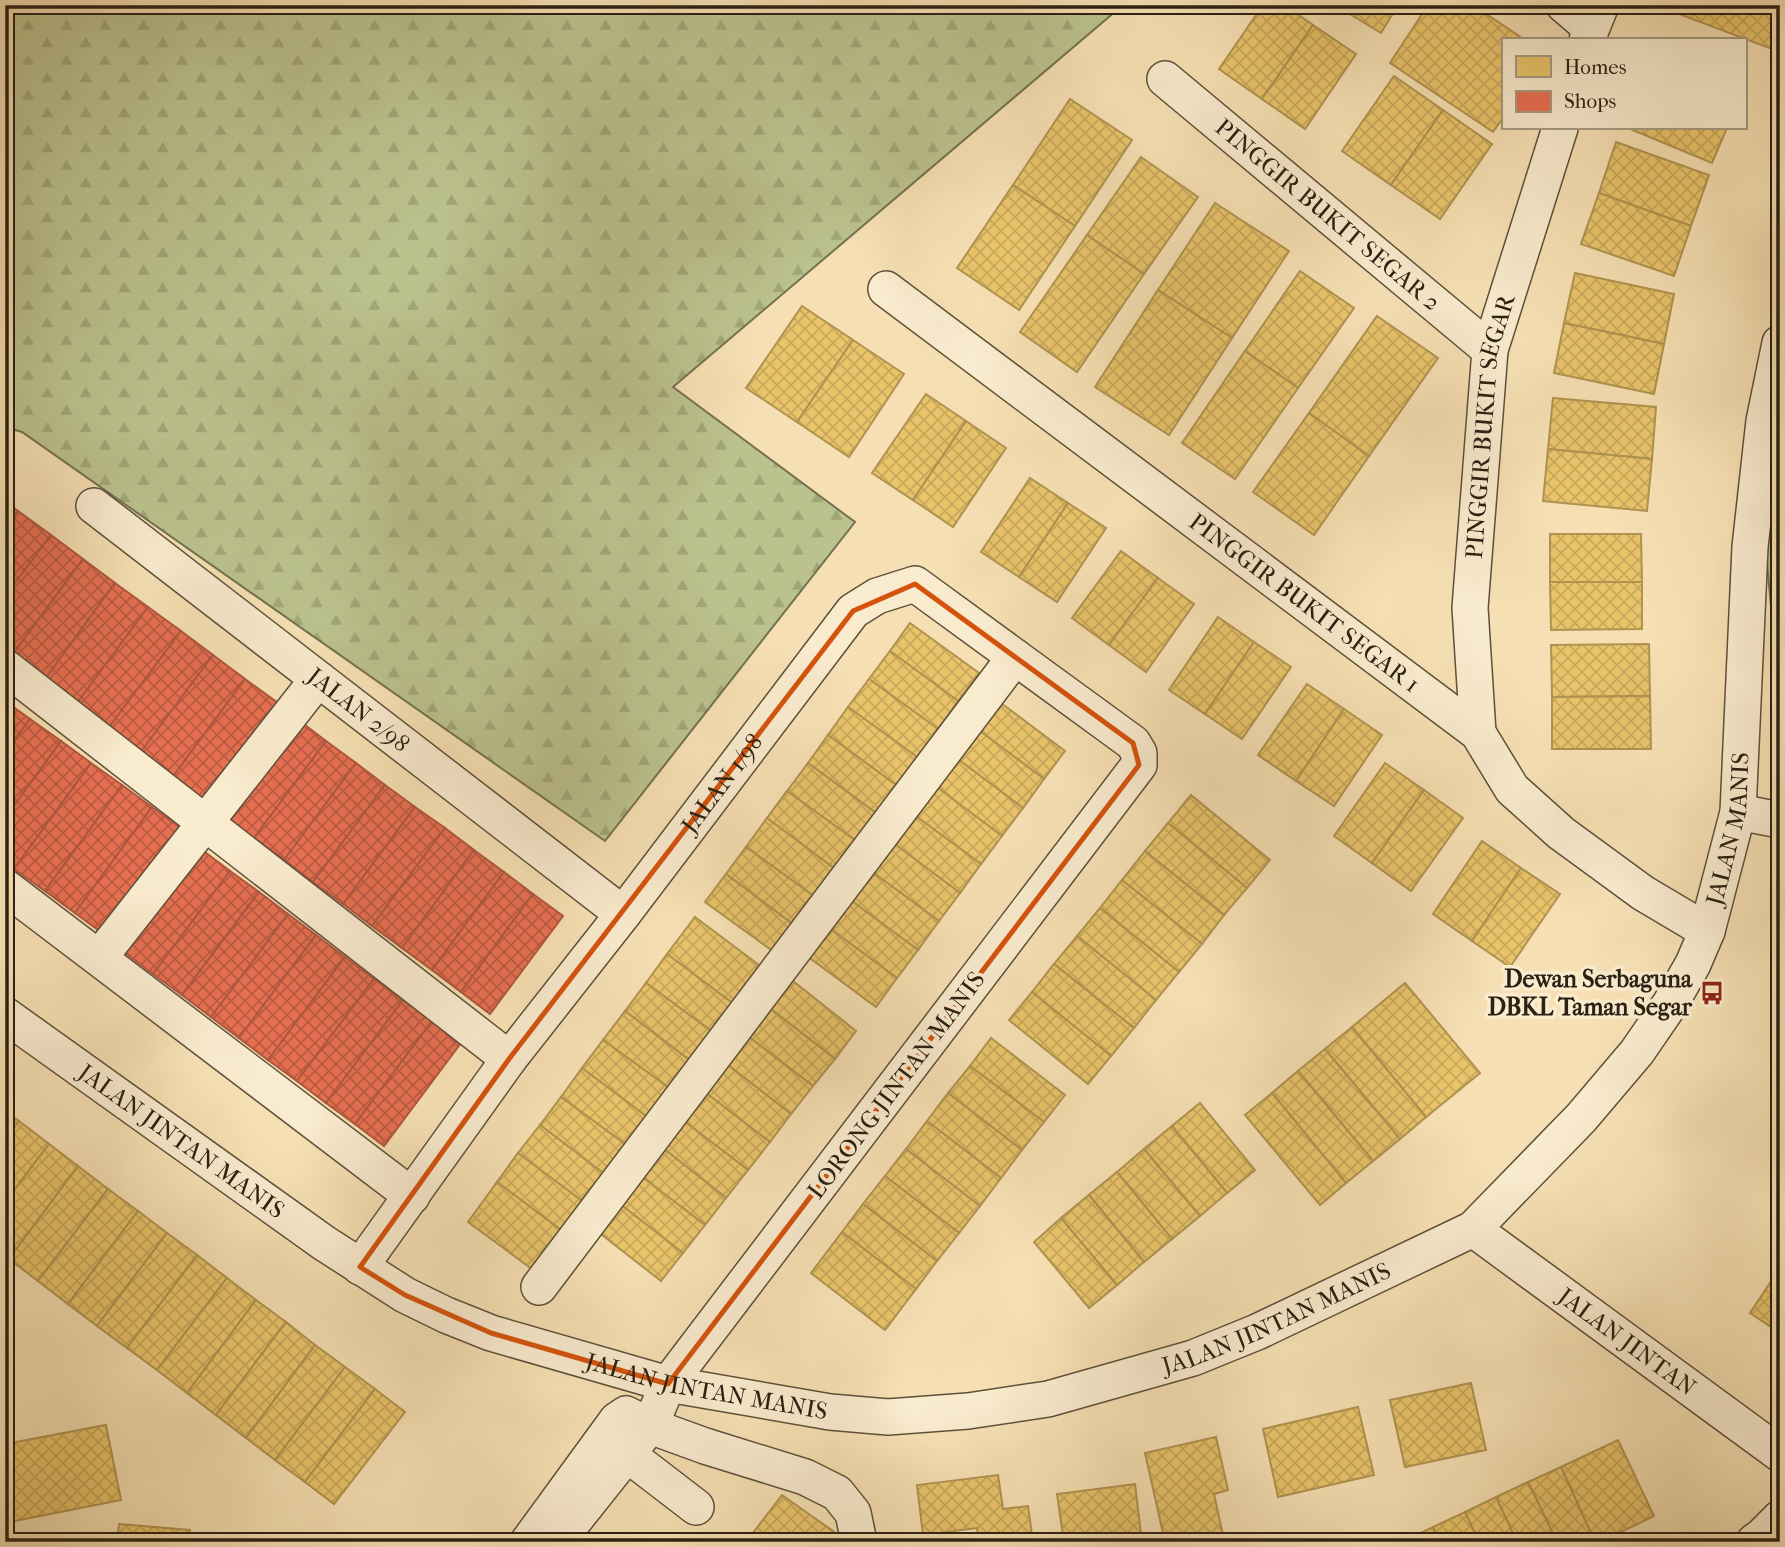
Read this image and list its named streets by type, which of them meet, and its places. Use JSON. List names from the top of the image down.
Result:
{
  "streets": {
    "street": [
      "PINGGIR BUKIT SEGAR 2",
      "PINGGIR BUKIT SEGAR",
      "PINGGIR BUKIT SEGAR 1",
      "JALAN 2/98",
      "JALAN 1/98",
      "JALAN MANIS",
      "LORONG JINTAN MANIS",
      "JALAN JINTAN MANIS",
      "JALAN JINTAN"
    ]
  },
  "crossings": [
    ["PINGGIR BUKIT SEGAR 2", "PINGGIR BUKIT SEGAR"],
    ["PINGGIR BUKIT SEGAR", "PINGGIR BUKIT SEGAR 1"],
    ["PINGGIR BUKIT SEGAR 1", "JALAN MANIS"],
    ["JALAN 2/98", "JALAN 1/98"],
    ["JALAN 1/98", "LORONG JINTAN MANIS"],
    ["JALAN 1/98", "JALAN JINTAN MANIS"],
    ["JALAN MANIS", "JALAN JINTAN MANIS"],
    ["JALAN MANIS", "JALAN JINTAN"],
    ["LORONG JINTAN MANIS", "JALAN JINTAN MANIS"],
    ["JALAN JINTAN MANIS", "JALAN JINTAN"]
  ],
  "places": {
    "bus stop": ["Dewan Serbaguna DBKL Taman Segar"]
  },
  "legend": ["Homes", "Shops"]
}
